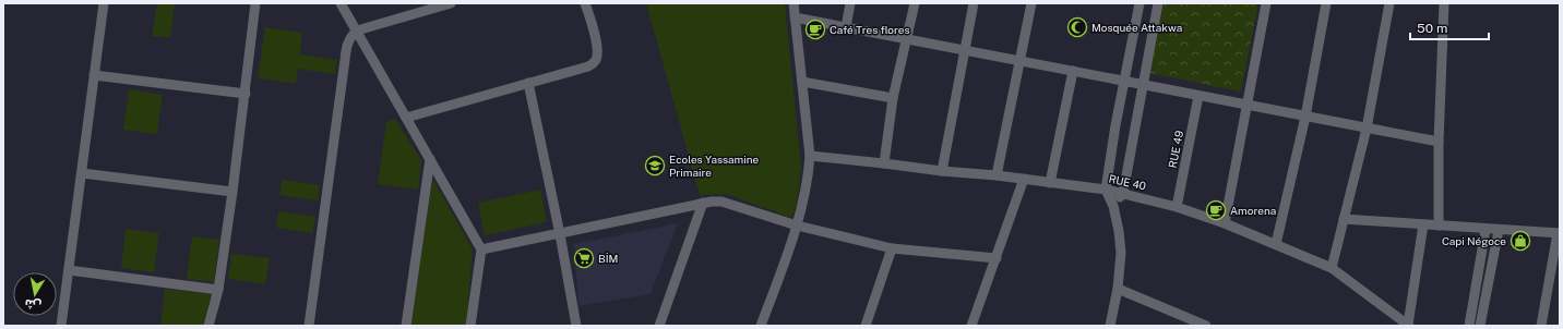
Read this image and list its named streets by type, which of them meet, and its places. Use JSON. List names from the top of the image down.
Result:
{
  "streets": {
    "street": ["RUE 49", "RUE 40"]
  },
  "crossings": [
    ["RUE 49", "RUE 40"]
  ],
  "places": {
    "mosque": ["Mosquée Attakwa"],
    "cafe": ["Café Tres flores", "Amorena"],
    "school or university": ["Ecoles Yassamine Primaire"],
    "shop": ["Capi Négoce"],
    "supermarket": ["BİM"]
  },
  "scale_bar": "50 m",
  "north": "bottom"
}
